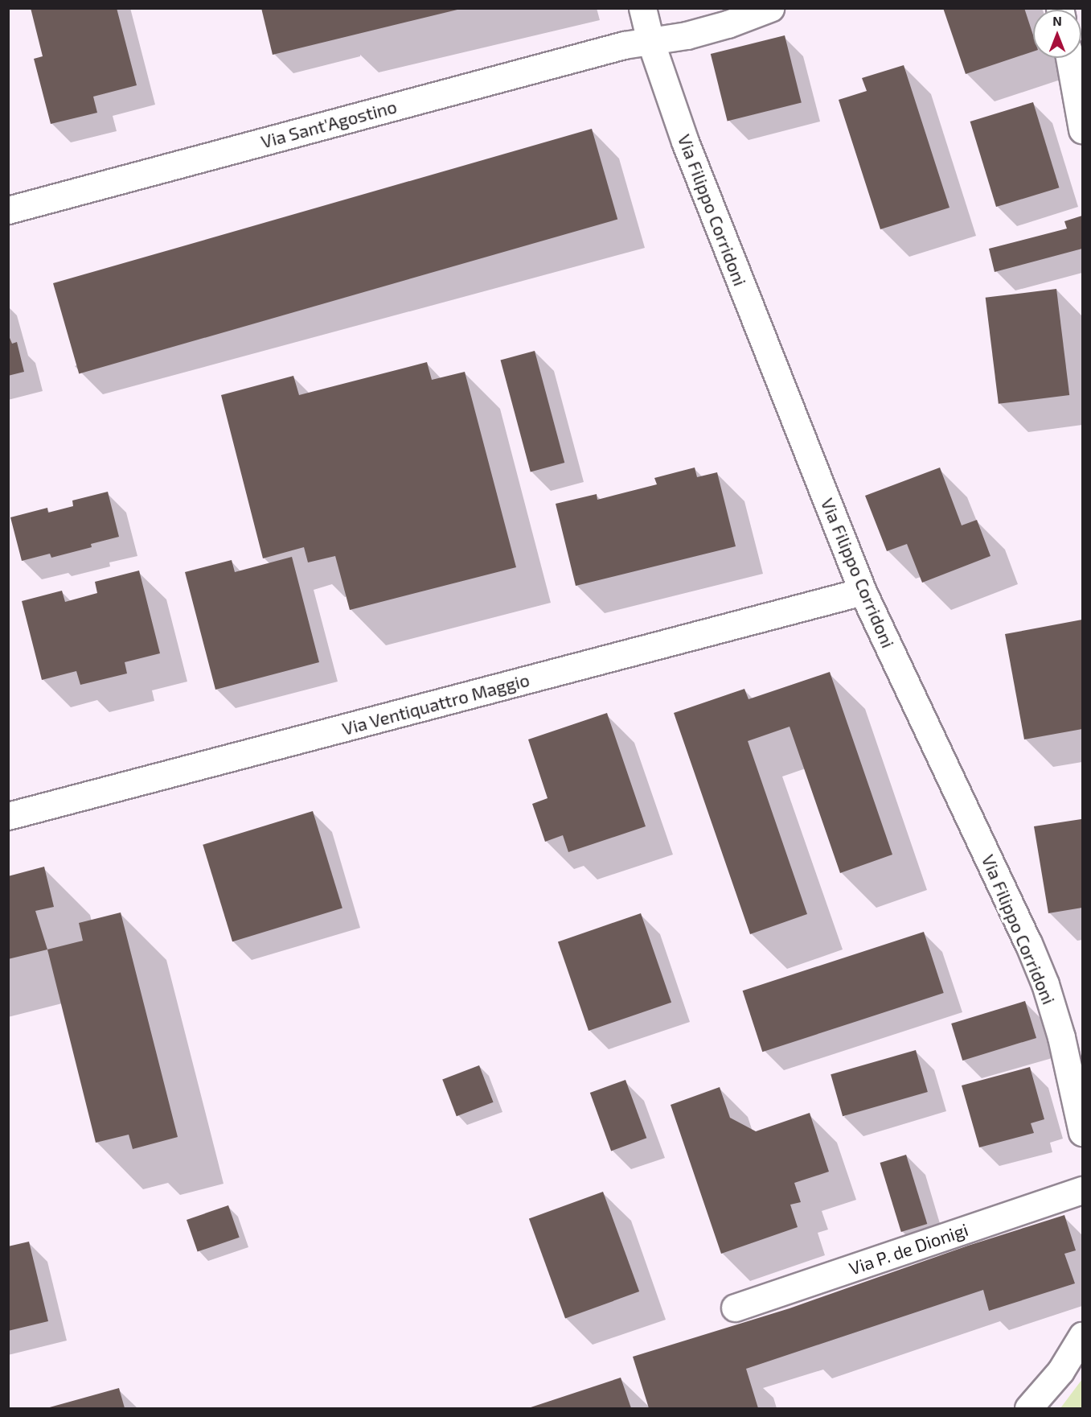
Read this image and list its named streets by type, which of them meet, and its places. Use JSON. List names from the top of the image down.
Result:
{
  "streets": {
    "street": [
      "Via Sant'Agostino",
      "Via Filippo Corridoni",
      "Via Ventiquattro Maggio",
      "Via P. de Dionigi"
    ]
  },
  "crossings": [
    ["Via Sant'Agostino", "Via Filippo Corridoni"],
    ["Via Filippo Corridoni", "Via Ventiquattro Maggio"]
  ],
  "north": "top"
}
